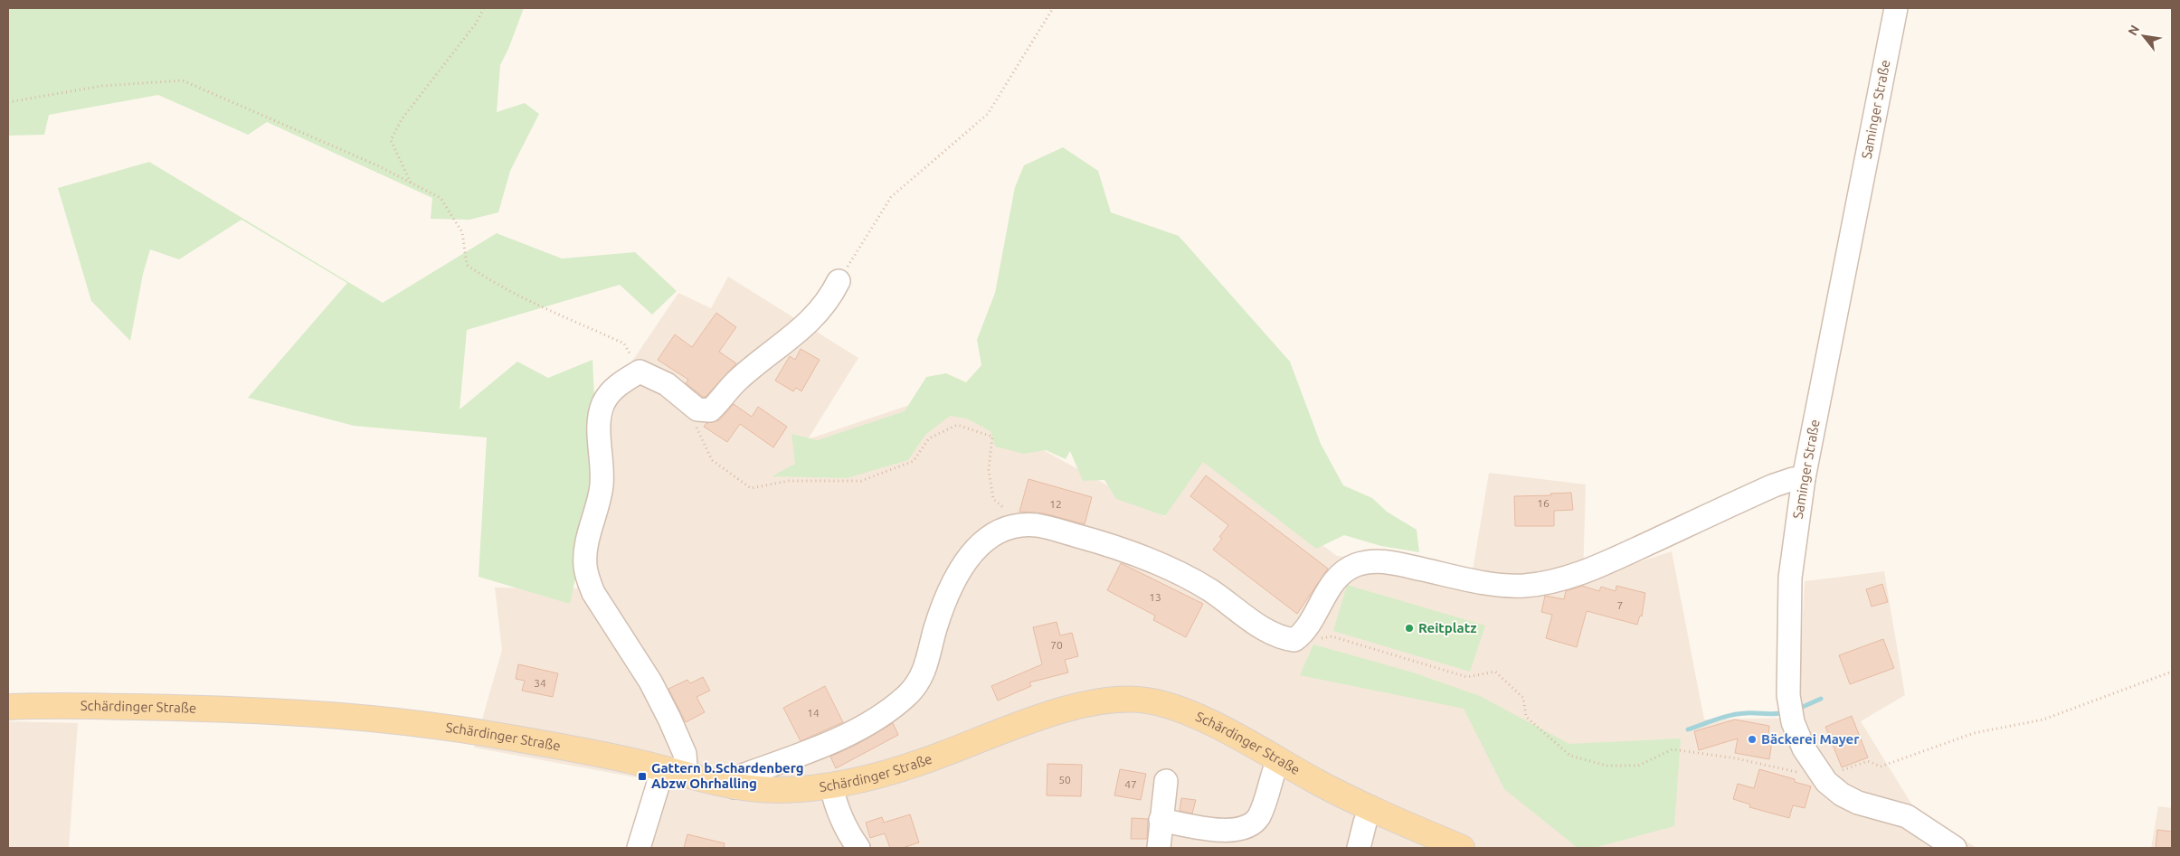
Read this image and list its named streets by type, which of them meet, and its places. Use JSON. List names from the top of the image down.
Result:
{
  "streets": {
    "main road": ["Schärdinger Straße"],
    "street": ["Saminger Straße"]
  },
  "places": {
    "other": ["Reitplatz", "Bäckerei Mayer"],
    "transit": ["Gattern b.Schardenberg Abzw Ohrhalling"]
  },
  "house_numbers": [
    "16",
    "12",
    "13",
    "7",
    "70",
    "34",
    "14",
    "50",
    "47"
  ],
  "north": "top left"
}
